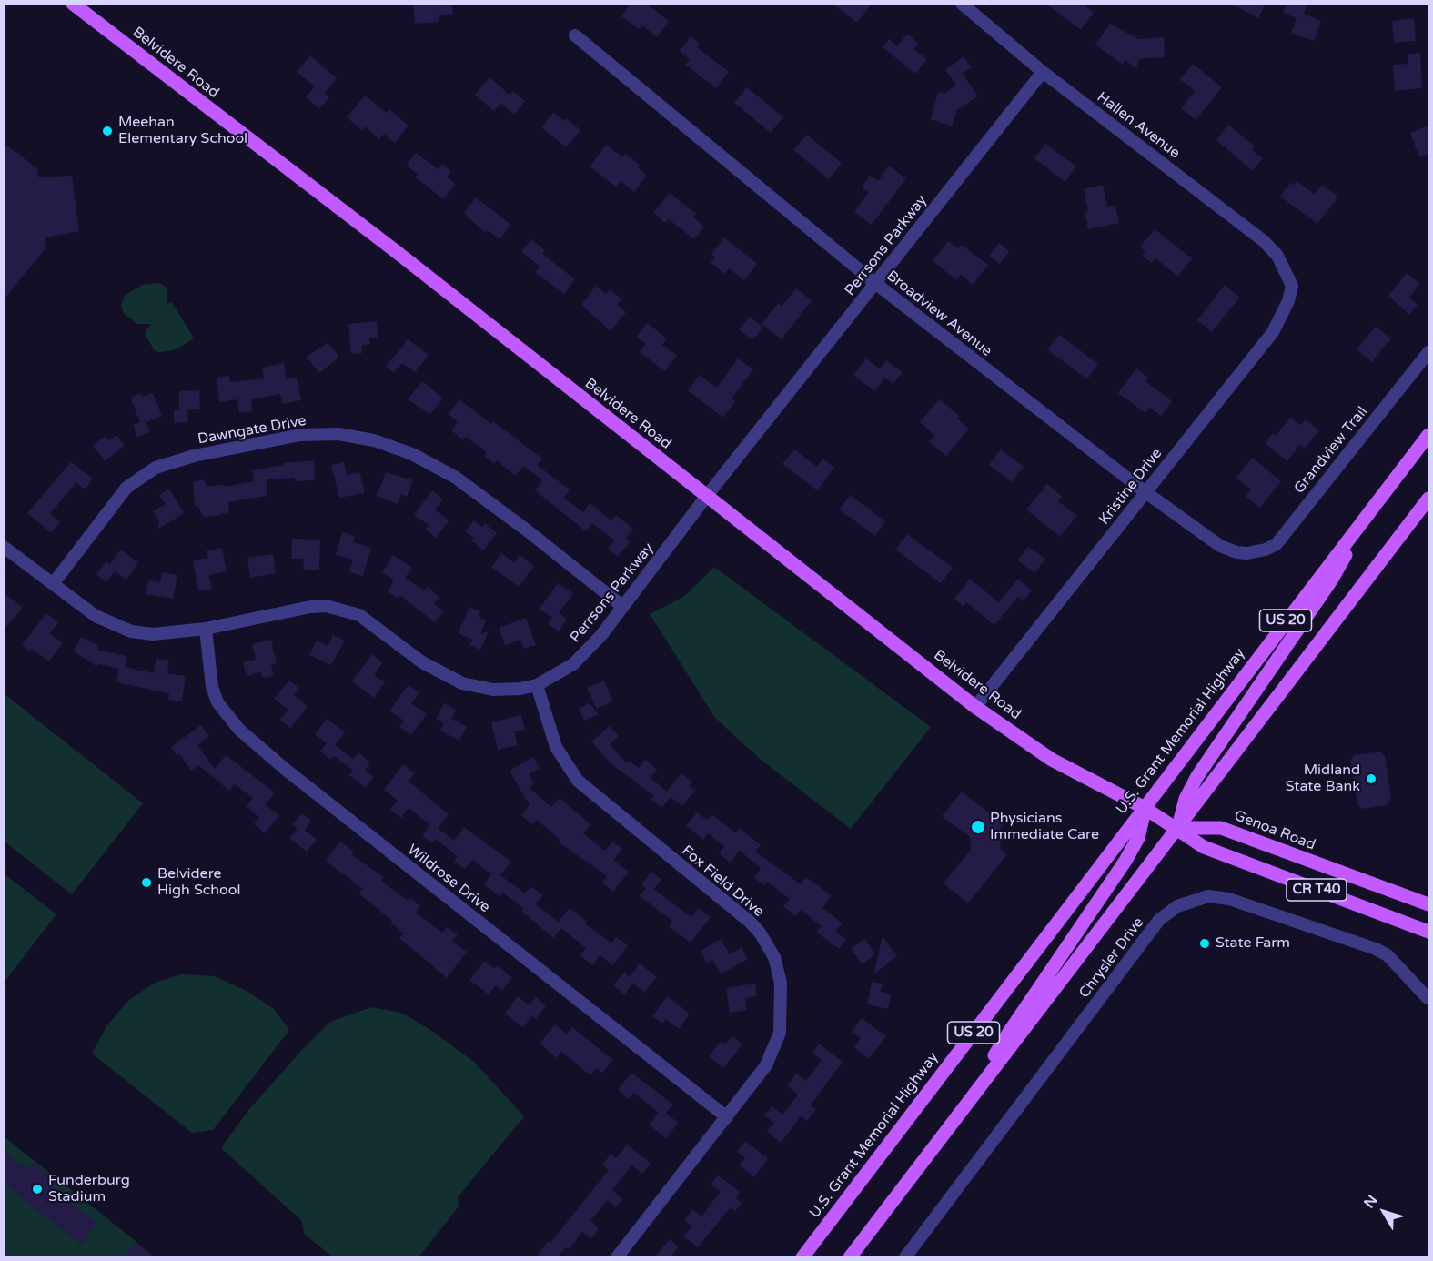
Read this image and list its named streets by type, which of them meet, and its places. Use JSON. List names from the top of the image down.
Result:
{
  "streets": {
    "main road": [
      "Belvidere Road",
      "US 20",
      "U.S. Grant Memorial Highway",
      "Genoa Road",
      "CR T40"
    ],
    "street": [
      "Hallen Avenue",
      "Perrsons Parkway",
      "Broadview Avenue",
      "Dawngate Drive",
      "Grandview Trail",
      "Kristine Drive",
      "Wildrose Drive",
      "Fox Field Drive",
      "Chrysler Drive"
    ]
  },
  "crossings": [
    ["Belvidere Road", "Perrsons Parkway"],
    ["Belvidere Road", "Kristine Drive"],
    ["Belvidere Road", "US 20"],
    ["Belvidere Road", "U.S. Grant Memorial Highway"],
    ["Belvidere Road", "Genoa Road"],
    ["Belvidere Road", "CR T40"],
    ["Hallen Avenue", "Perrsons Parkway"],
    ["Hallen Avenue", "Kristine Drive"],
    ["Perrsons Parkway", "Broadview Avenue"],
    ["Perrsons Parkway", "Dawngate Drive"],
    ["Perrsons Parkway", "Wildrose Drive"],
    ["Perrsons Parkway", "Fox Field Drive"],
    ["Broadview Avenue", "Grandview Trail"],
    ["Broadview Avenue", "Kristine Drive"],
    ["US 20", "Genoa Road"],
    ["US 20", "CR T40"],
    ["Genoa Road", "CR T40"],
    ["Wildrose Drive", "Fox Field Drive"]
  ],
  "places": [
    "Meehan Elementary School",
    "Midland State Bank",
    "Physicians Immediate Care",
    "Belvidere High School",
    "State Farm",
    "Funderburg Stadium"
  ],
  "north": "top left"
}
